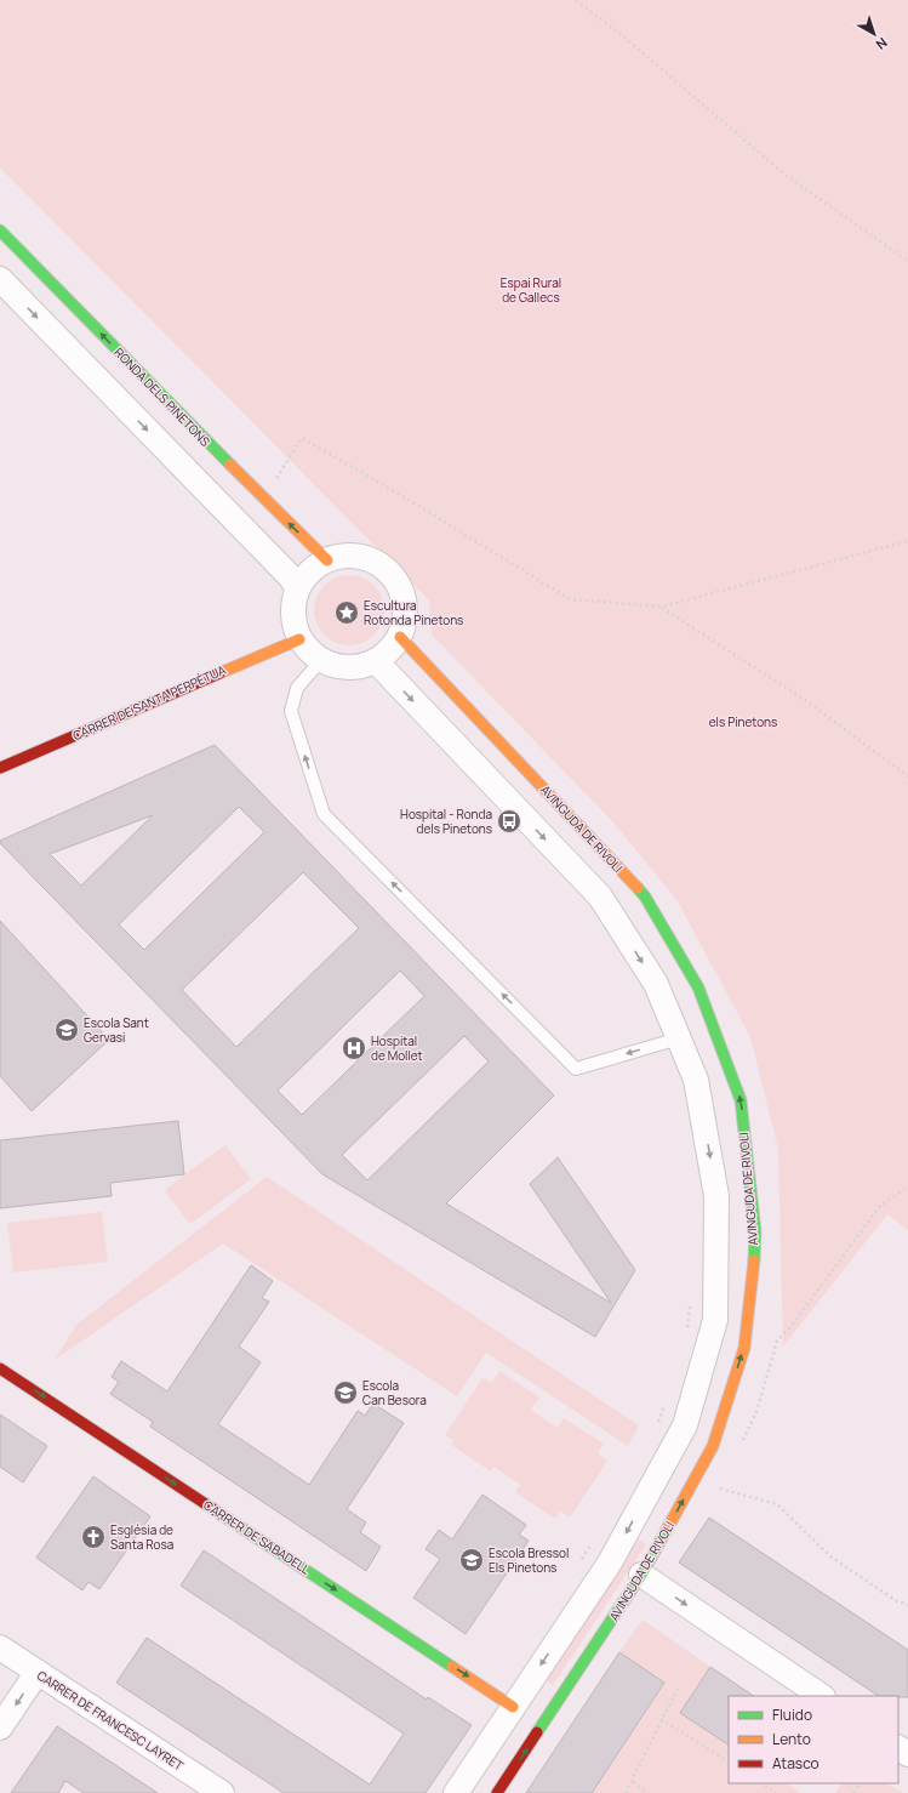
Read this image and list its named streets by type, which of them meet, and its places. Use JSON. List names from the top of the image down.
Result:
{
  "streets": {
    "street": [
      "RONDA DELS PINETONS",
      "CARRER DE SANTA PERPÈTUA",
      "AVINGUDA DE RIVOLI",
      "CARRER DE SABADELL",
      "CARRER DE FRANCESC LAYRET"
    ]
  },
  "crossings": [
    ["RONDA DELS PINETONS", "CARRER DE SANTA PERPÈTUA"],
    ["RONDA DELS PINETONS", "AVINGUDA DE RIVOLI"],
    ["CARRER DE SANTA PERPÈTUA", "AVINGUDA DE RIVOLI"]
  ],
  "one_way": ["AVINGUDA DE RIVOLI", "CARRER DE SABADELL"],
  "parks": ["Espai Rural de Gallecs", "els Pinetons"],
  "places": {
    "place": ["Escultura Rotonda Pinetons"],
    "bus stop": ["Hospital - Ronda dels Pinetons"],
    "school or university": ["Escola Sant Gervasi", "Escola Can Besora", "Escola Bressol Els Pinetons"],
    "hospital": ["Hospital de Mollet"],
    "church": ["Església de Santa Rosa"]
  },
  "legend": ["Fluido", "Lento", "Atasco"],
  "north": "bottom right"
}
